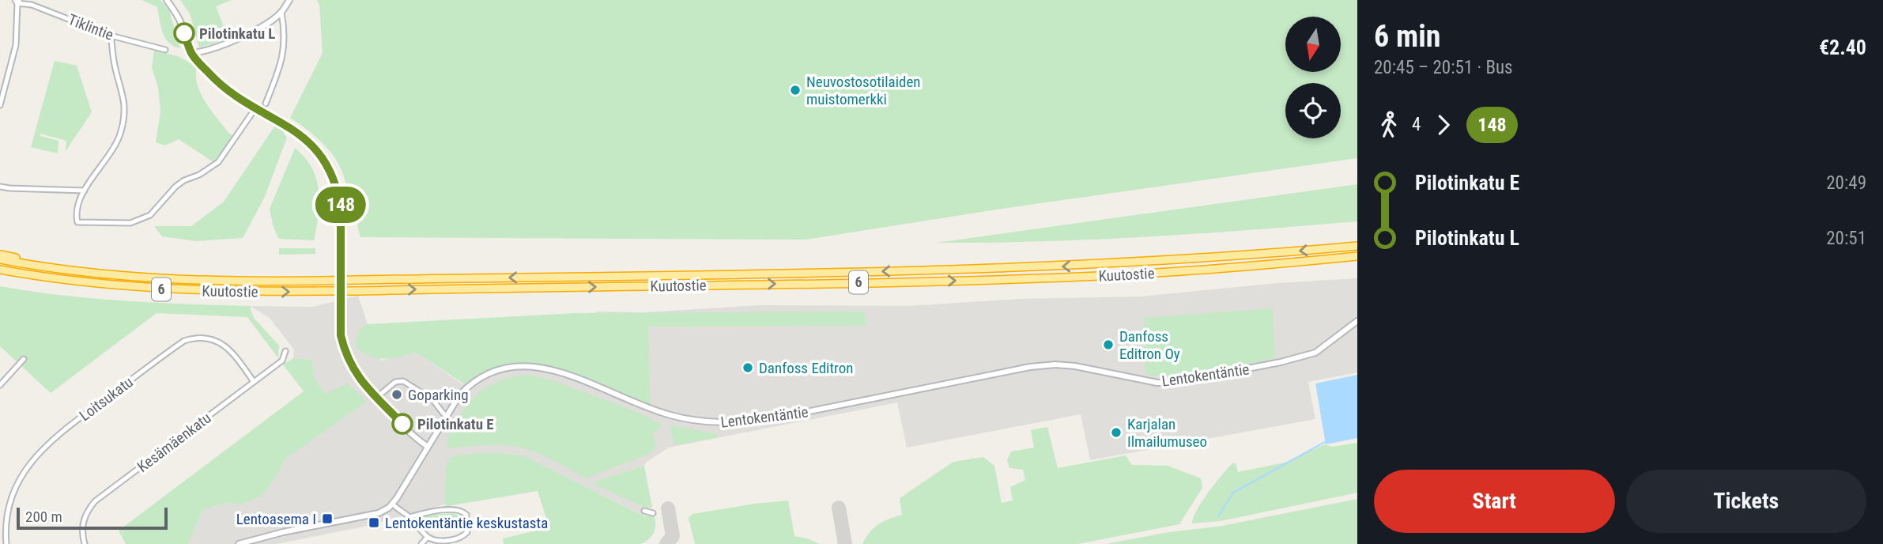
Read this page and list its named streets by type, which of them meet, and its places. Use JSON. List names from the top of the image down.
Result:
{
  "streets": {
    "highway": ["Kuutostie", "6"],
    "street": [
      "Tiklintie",
      "Lentokentäntie",
      "Loitsukatu",
      "Kesämäenkatu"
    ]
  },
  "crossings": [
    ["Loitsukatu", "Kesämäenkatu"]
  ],
  "places": {
    "other": [
      "Pilotinkatu L",
      "Neuvostosotilaiden muistomerkki",
      "Danfoss Editron Oy",
      "Danfoss Editron",
      "Goparking",
      "Pilotinkatu E",
      "Karjalan Ilmailumuseo"
    ],
    "transit": ["Lentoasema I", "Lentokentäntie keskustasta"]
  },
  "lines": ["bus line 148"],
  "scale_bar": "200 m",
  "north": "bottom",
  "page": {
    "on_map": "148",
    "heading": ["6 min", "20:45 – 20:51 · Bus", "€2.40"],
    "legs": ["4", "148"],
    "list": [
      {
        "name": "Pilotinkatu E",
        "value": "20:49"
      },
      {
        "name": "Pilotinkatu L",
        "value": "20:51"
      }
    ],
    "buttons": ["Start", "Tickets"],
    "scale": "200 m"
  }
}
